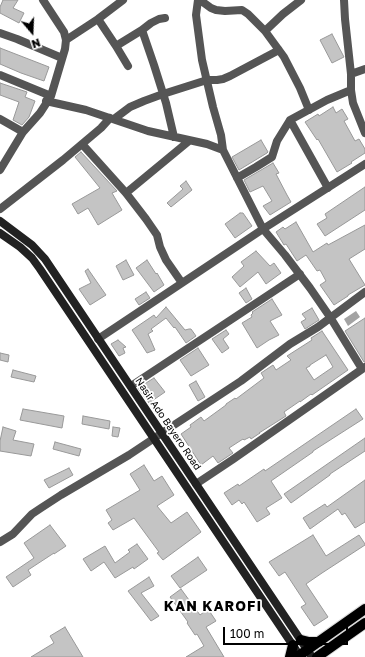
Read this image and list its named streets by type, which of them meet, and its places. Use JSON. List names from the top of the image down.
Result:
{
  "streets": {
    "street": ["Nasir Ado Bayero Road"]
  },
  "districts": ["KAN KAROFI"],
  "scale_bar": "100 m",
  "north": "bottom"
}
